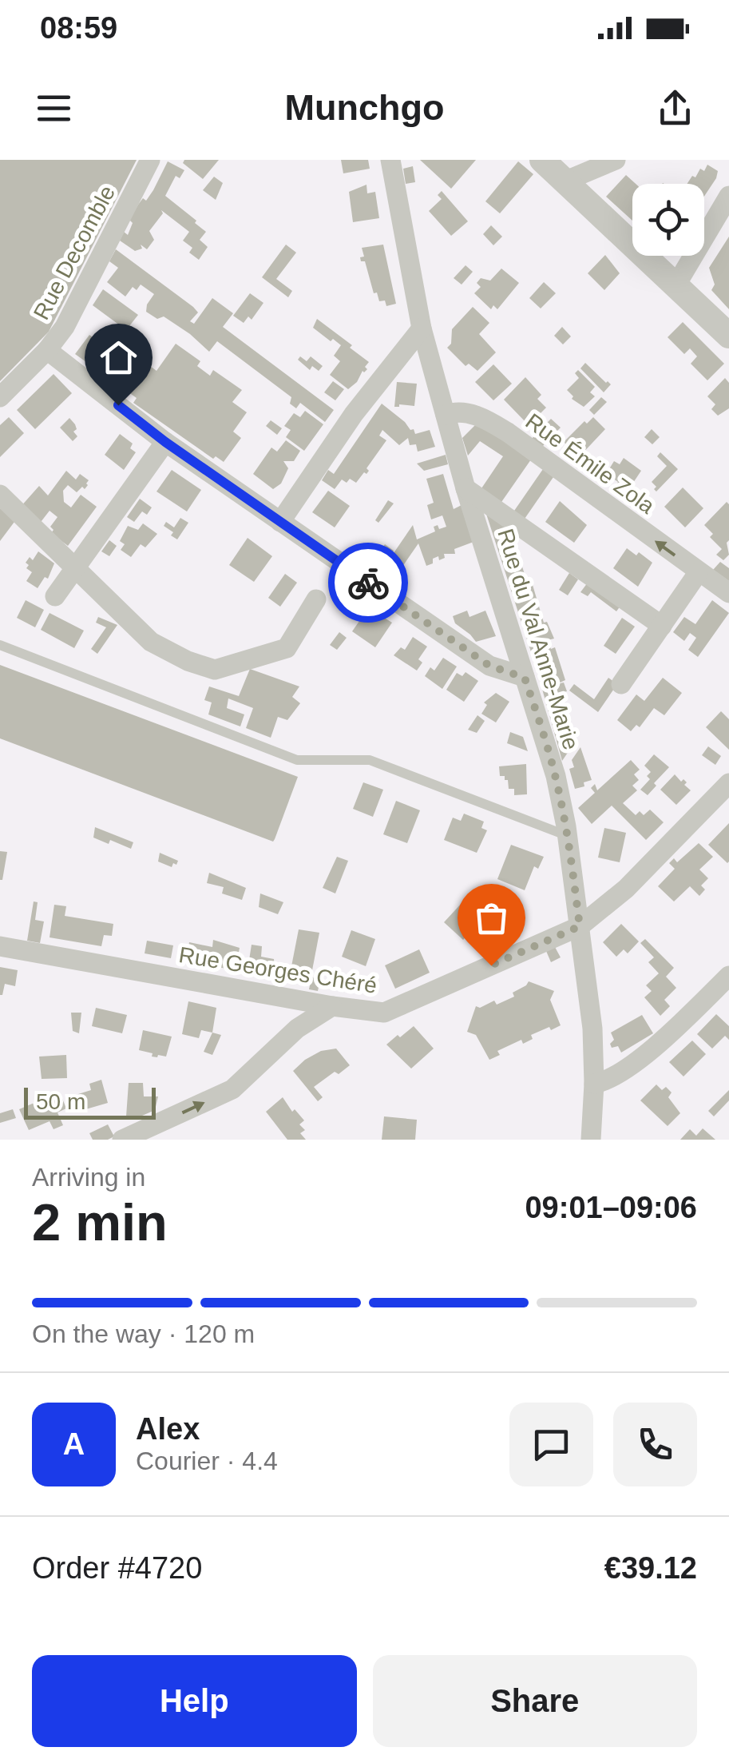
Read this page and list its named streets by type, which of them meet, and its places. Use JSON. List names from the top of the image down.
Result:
{
  "streets": {
    "street": [
      "Rue Decomble",
      "Rue Émile Zola",
      "Rue du Val Anne-Marie",
      "Rue Georges Chéré"
    ]
  },
  "crossings": [
    ["Rue Émile Zola", "Rue du Val Anne-Marie"],
    ["Rue du Val Anne-Marie", "Rue Georges Chéré"]
  ],
  "scale_bar": "50 m",
  "page": {
    "status": "08:59",
    "header": "Munchgo",
    "scale": "50 m",
    "heading": ["2 min", "Arriving in", "09:01–09:06"],
    "panel": [
      "Alex",
      "Courier · 4.4",
      "Order #4720",
      "€39.12"
    ],
    "bar": "On the way · 120 m",
    "round": "A",
    "buttons": ["Help", "Share"]
  }
}
